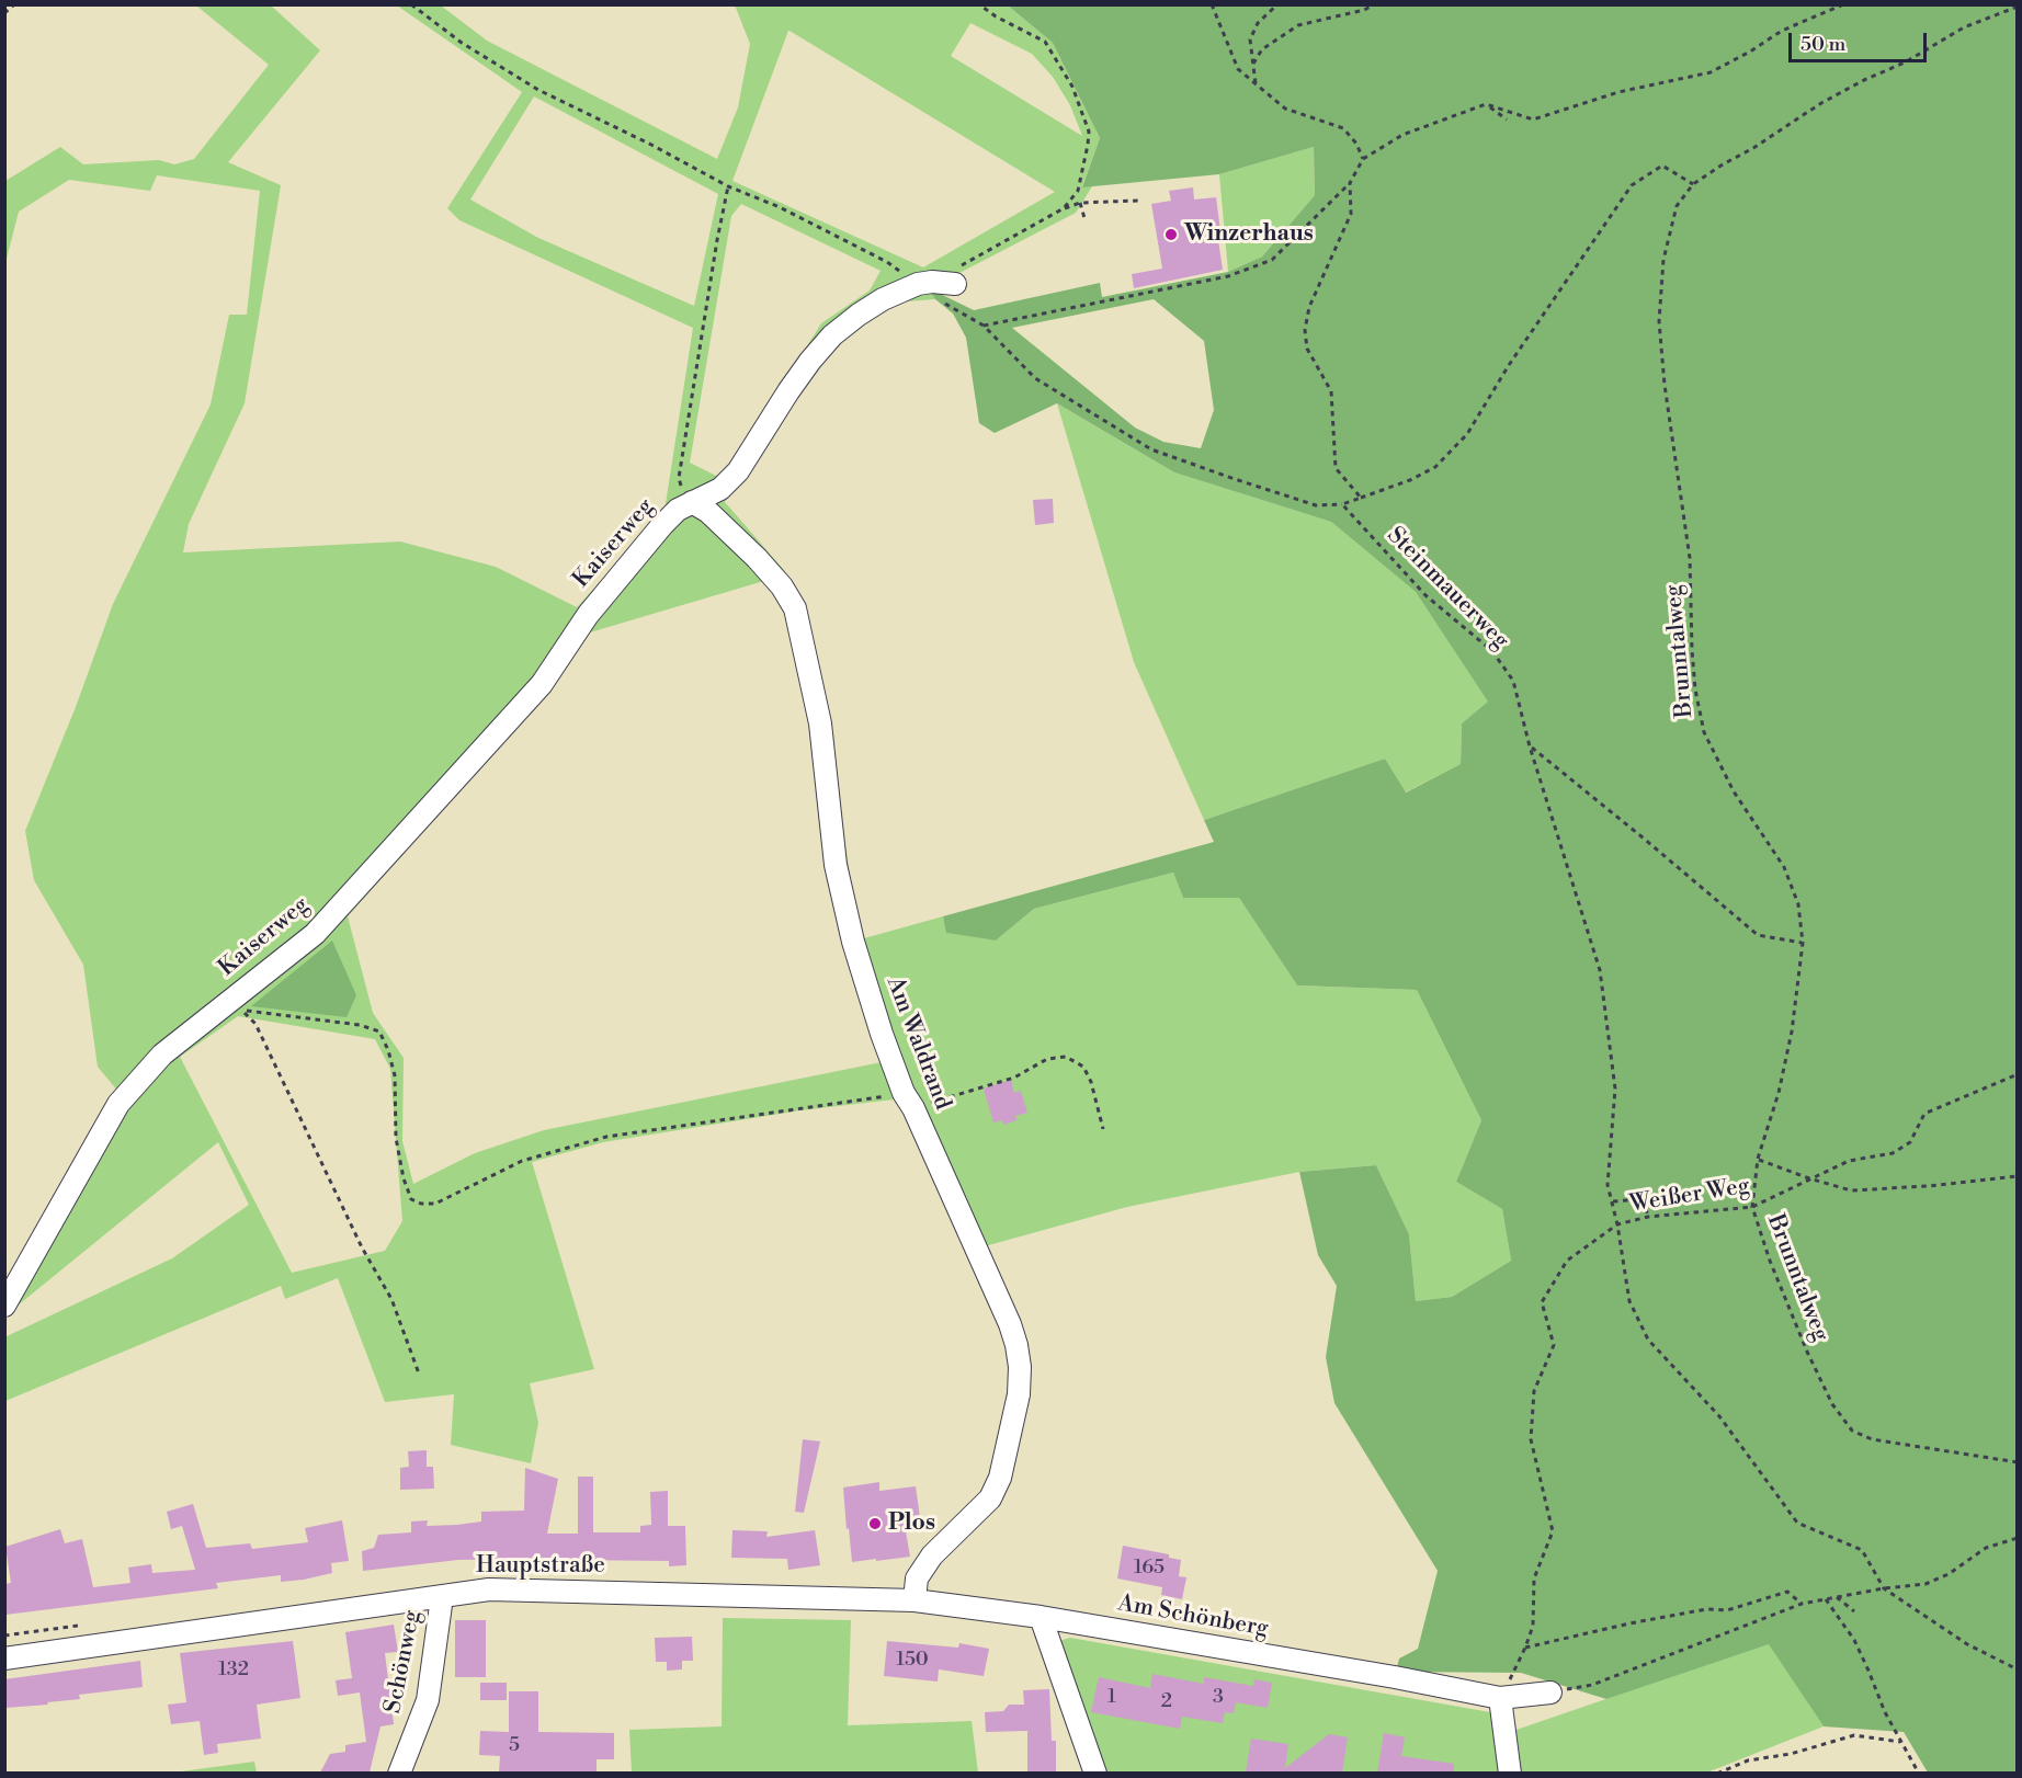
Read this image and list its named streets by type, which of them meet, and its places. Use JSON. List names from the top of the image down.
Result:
{
  "streets": {
    "street": [
      "Kaiserweg",
      "Am Waldrand",
      "Hauptstraße",
      "Am Schönberg",
      "Schönweg"
    ],
    "path": ["Steinmauerweg", "Brunntalweg", "Weißer Weg"]
  },
  "crossings": [
    ["Kaiserweg", "Am Waldrand"],
    ["Steinmauerweg", "Weißer Weg"],
    ["Brunntalweg", "Weißer Weg"],
    ["Am Waldrand", "Hauptstraße"],
    ["Weißer Weg", "Am Schönberg"],
    ["Hauptstraße", "Am Schönberg"],
    ["Hauptstraße", "Schönweg"]
  ],
  "places": ["Winzerhaus", "Plos"],
  "house_numbers": [
    "165",
    "150",
    "132",
    "1",
    "3",
    "2",
    "5"
  ],
  "scale_bar": "50 m"
}
